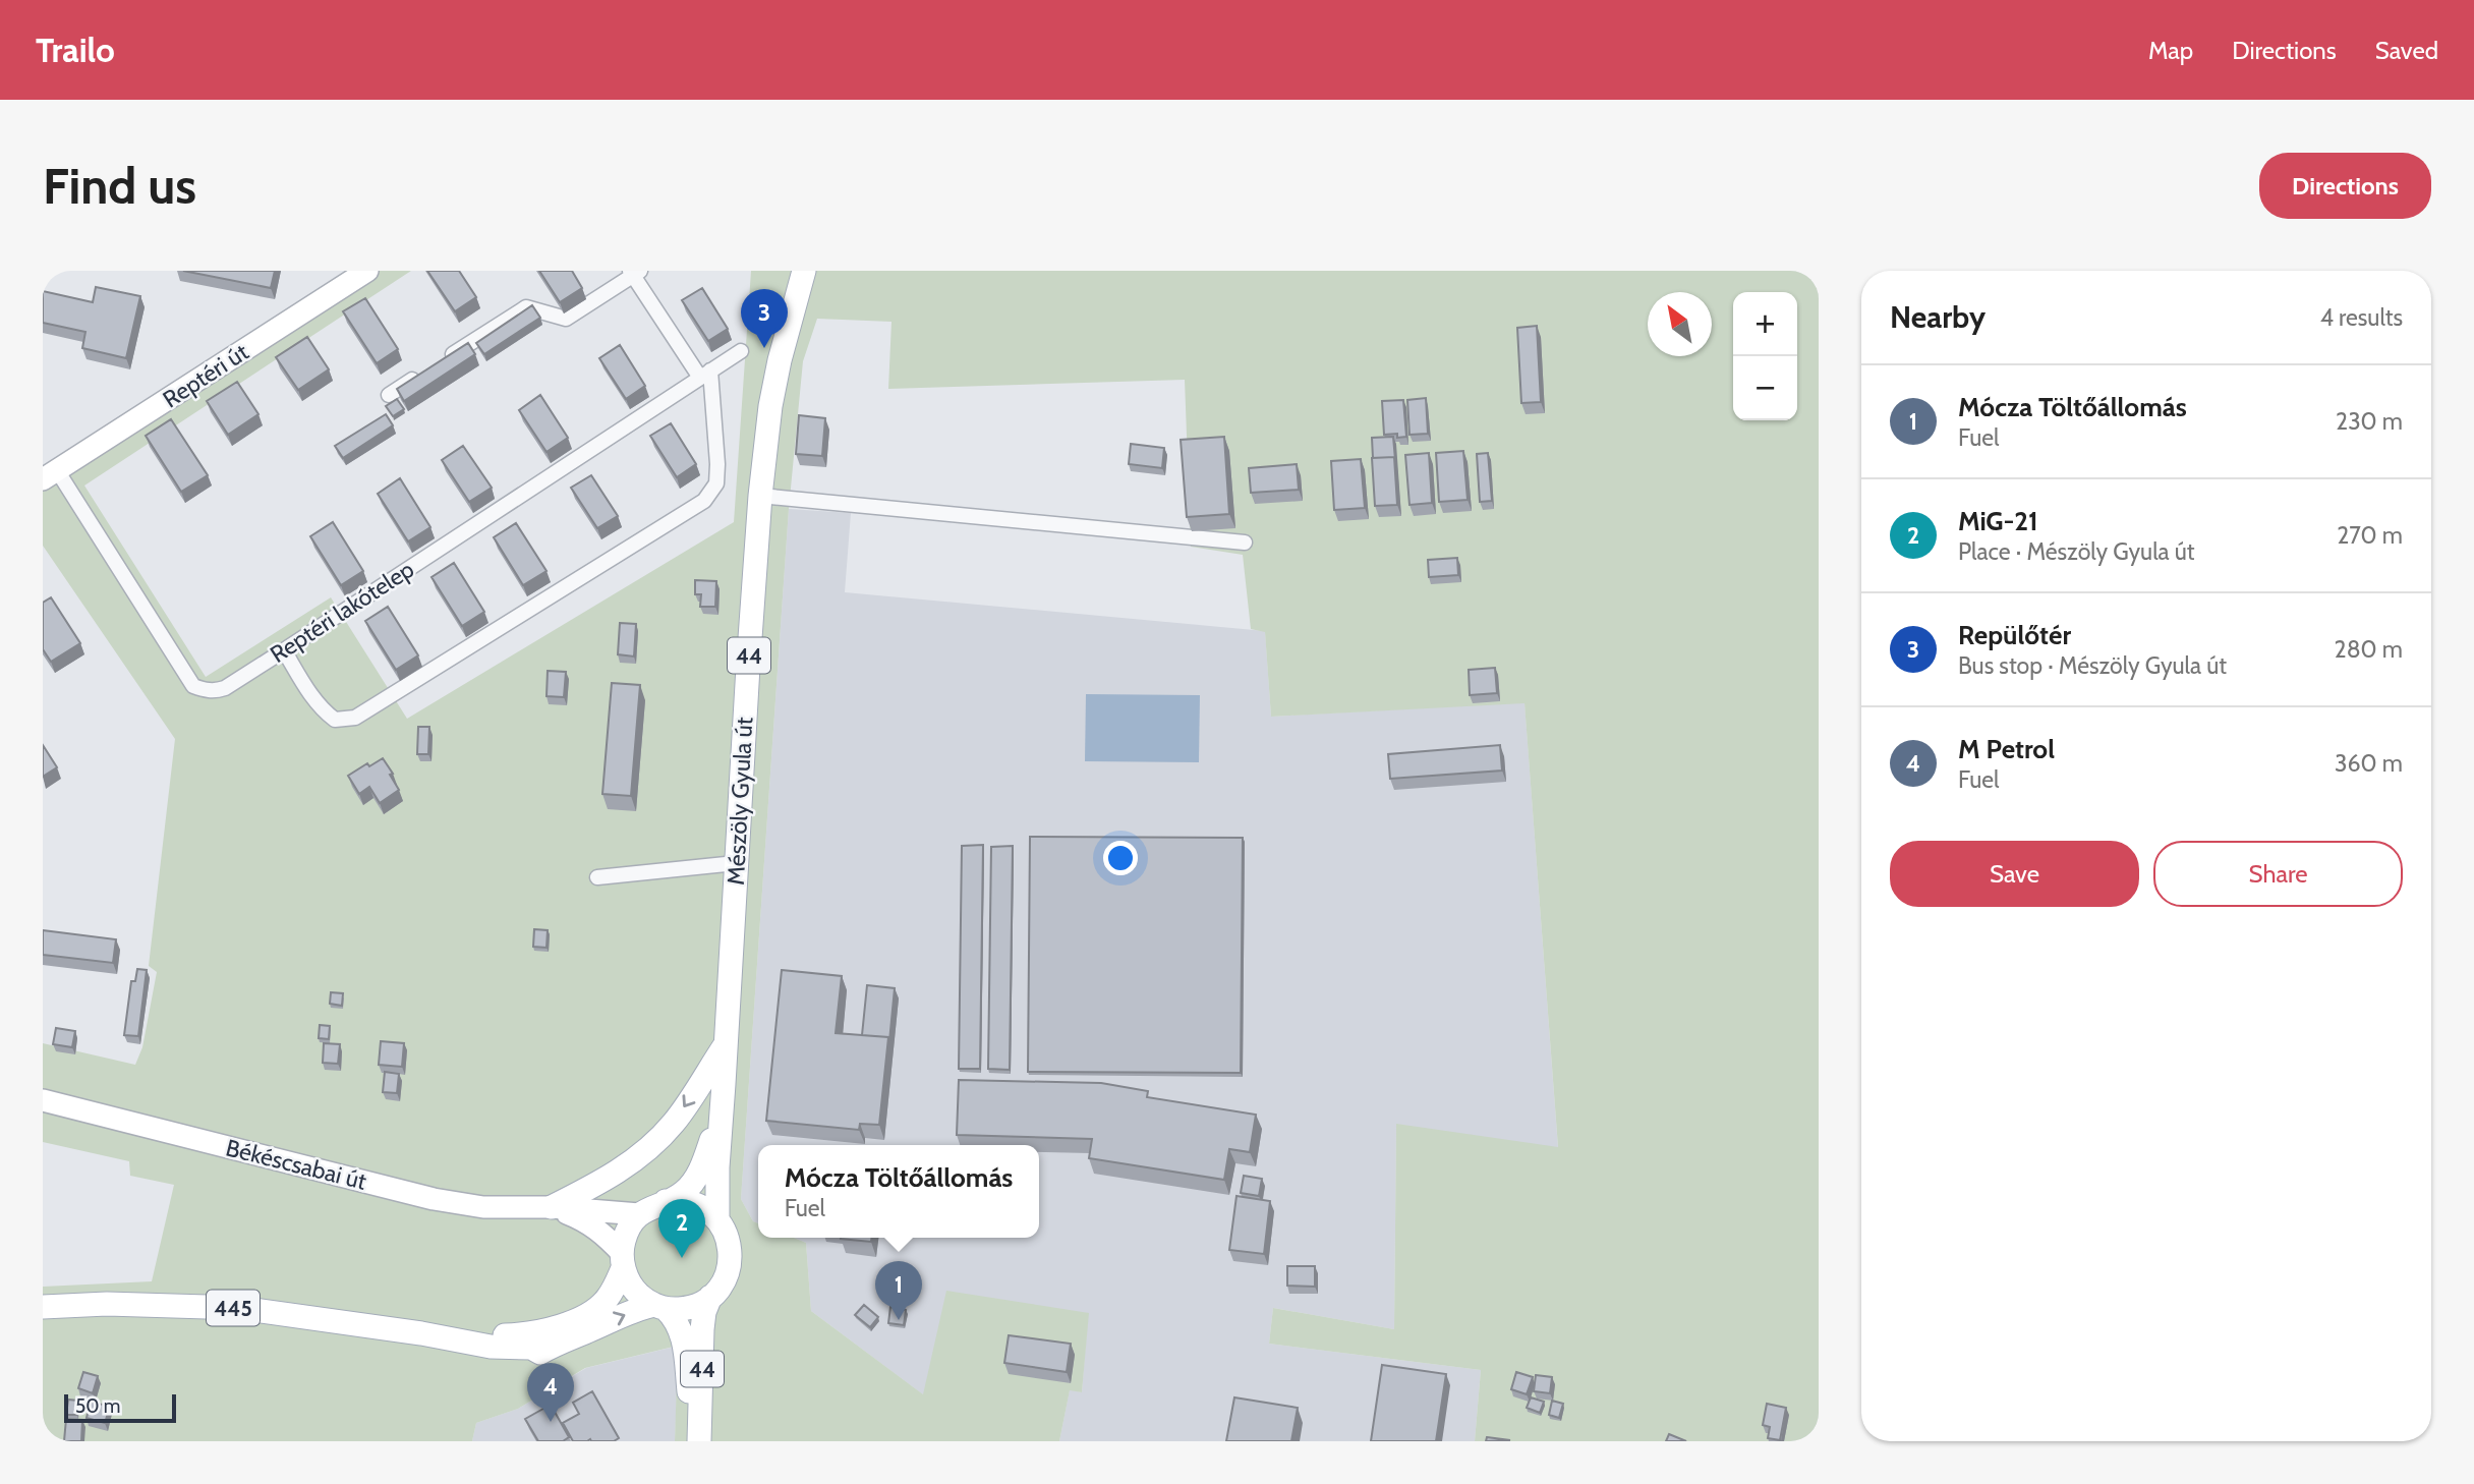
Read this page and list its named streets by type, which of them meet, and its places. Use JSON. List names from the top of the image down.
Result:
{
  "streets": {
    "main road": ["44", "Mészöly Gyula út", "445"],
    "street": ["Reptéri út", "Reptéri lakótelep", "Békéscsabai út"]
  },
  "crossings": [
    ["Reptéri út", "Reptéri lakótelep"],
    ["Mészöly Gyula út", "Békéscsabai út"],
    ["Mészöly Gyula út", "445"],
    ["Békéscsabai út", "445"]
  ],
  "scale_bar": "50 m",
  "north": "top left",
  "page": {
    "header": "Trailo",
    "nav": ["Map", "Directions", "Saved"],
    "buttons": [
      "Directions",
      ["Save", "Share"]
    ],
    "title": "Find us",
    "heading": ["Nearby", "4 results"],
    "pins": [
      "3",
      "2",
      "1",
      "4"
    ],
    "map_buttons": ["+", "−"],
    "list": [
      {
        "mark": "1",
        "name": "Mócza Töltőállomás",
        "note": "Fuel",
        "value": "230 m"
      },
      {
        "mark": "2",
        "name": "MiG-21",
        "note": "Place · Mészöly Gyula út",
        "value": "270 m"
      },
      {
        "mark": "3",
        "name": "Repülőtér",
        "note": "Bus stop · Mészöly Gyula út",
        "value": "280 m"
      },
      {
        "mark": "4",
        "name": "M Petrol",
        "note": "Fuel",
        "value": "360 m"
      }
    ],
    "popup": ["Mócza Töltőállomás", "Fuel"],
    "scale": "50 m"
  }
}
